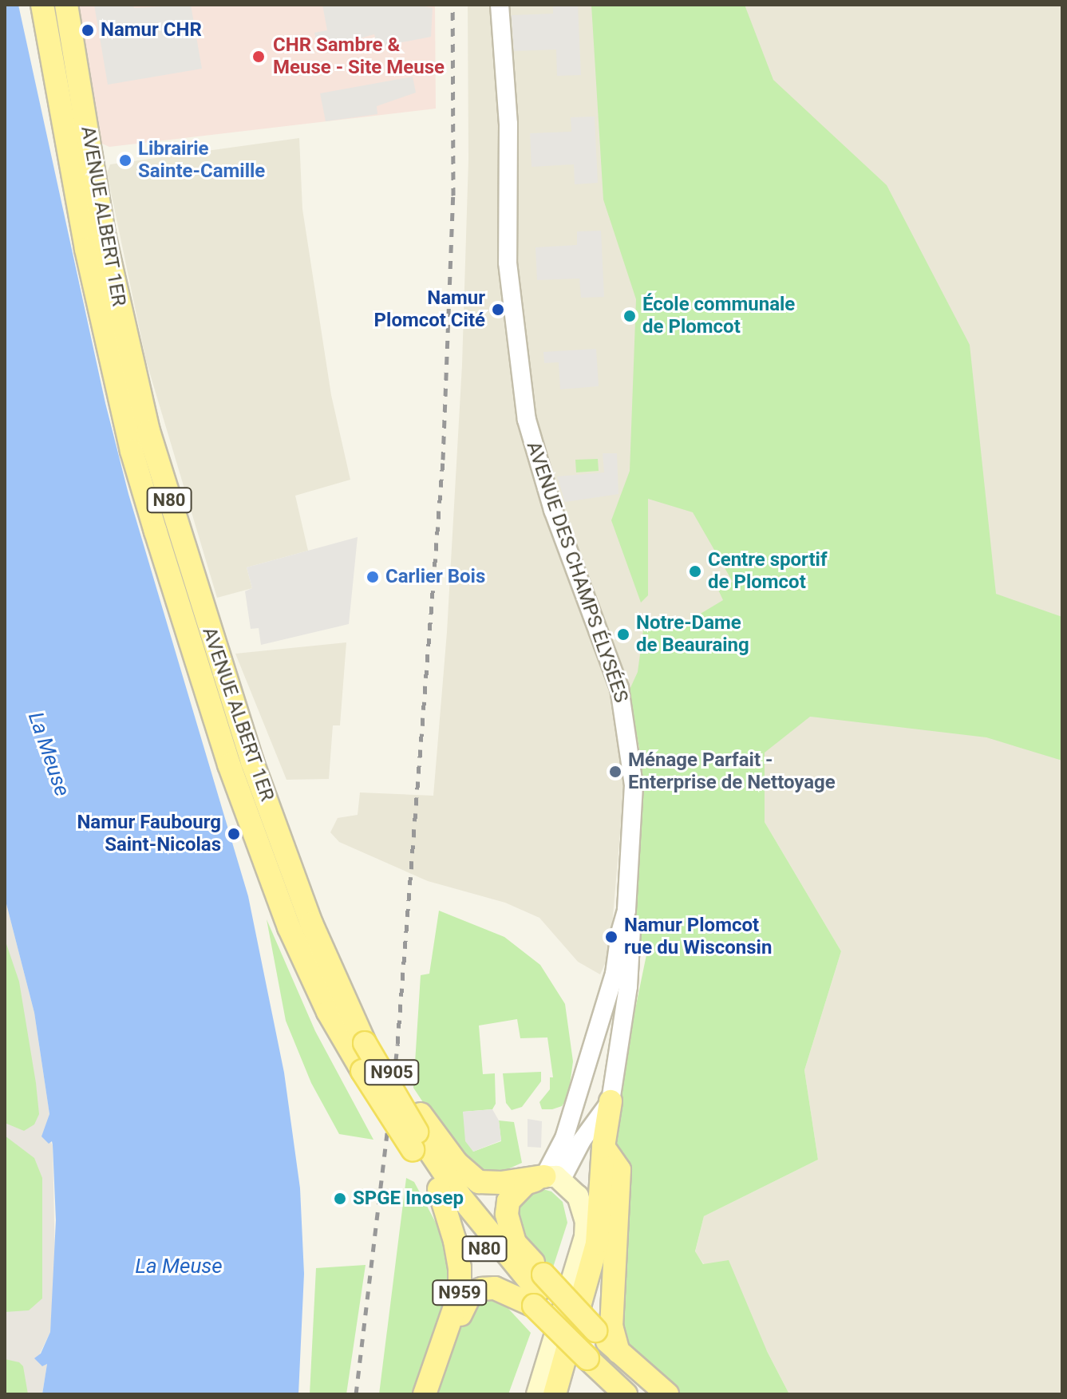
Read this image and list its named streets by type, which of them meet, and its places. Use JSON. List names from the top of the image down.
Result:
{
  "streets": {
    "main road": [
      "AVENUE ALBERT 1ER",
      "N80",
      "N905",
      "N959"
    ],
    "street": ["AVENUE DES CHAMPS ÉLYSÉES"]
  },
  "crossings": [
    ["AVENUE ALBERT 1ER", "N80"],
    ["AVENUE ALBERT 1ER", "N905"],
    ["N80", "N905"],
    ["N80", "N959"],
    ["AVENUE DES CHAMPS ÉLYSÉES", "N905"]
  ],
  "water": ["La Meuse"],
  "places": [
    "Namur CHR",
    "CHR Sambre & Meuse - Site Meuse",
    "Librairie Sainte-Camille",
    "Namur Plomcot Cité",
    "École communale de Plomcot",
    "Centre sportif de Plomcot",
    "Carlier Bois",
    "Notre-Dame de Beauraing",
    "Ménage Parfait - Enterprise de Nettoyage",
    "Namur Faubourg Saint-Nicolas",
    "Namur Plomcot rue du Wisconsin",
    "SPGE Inosep"
  ]
}
